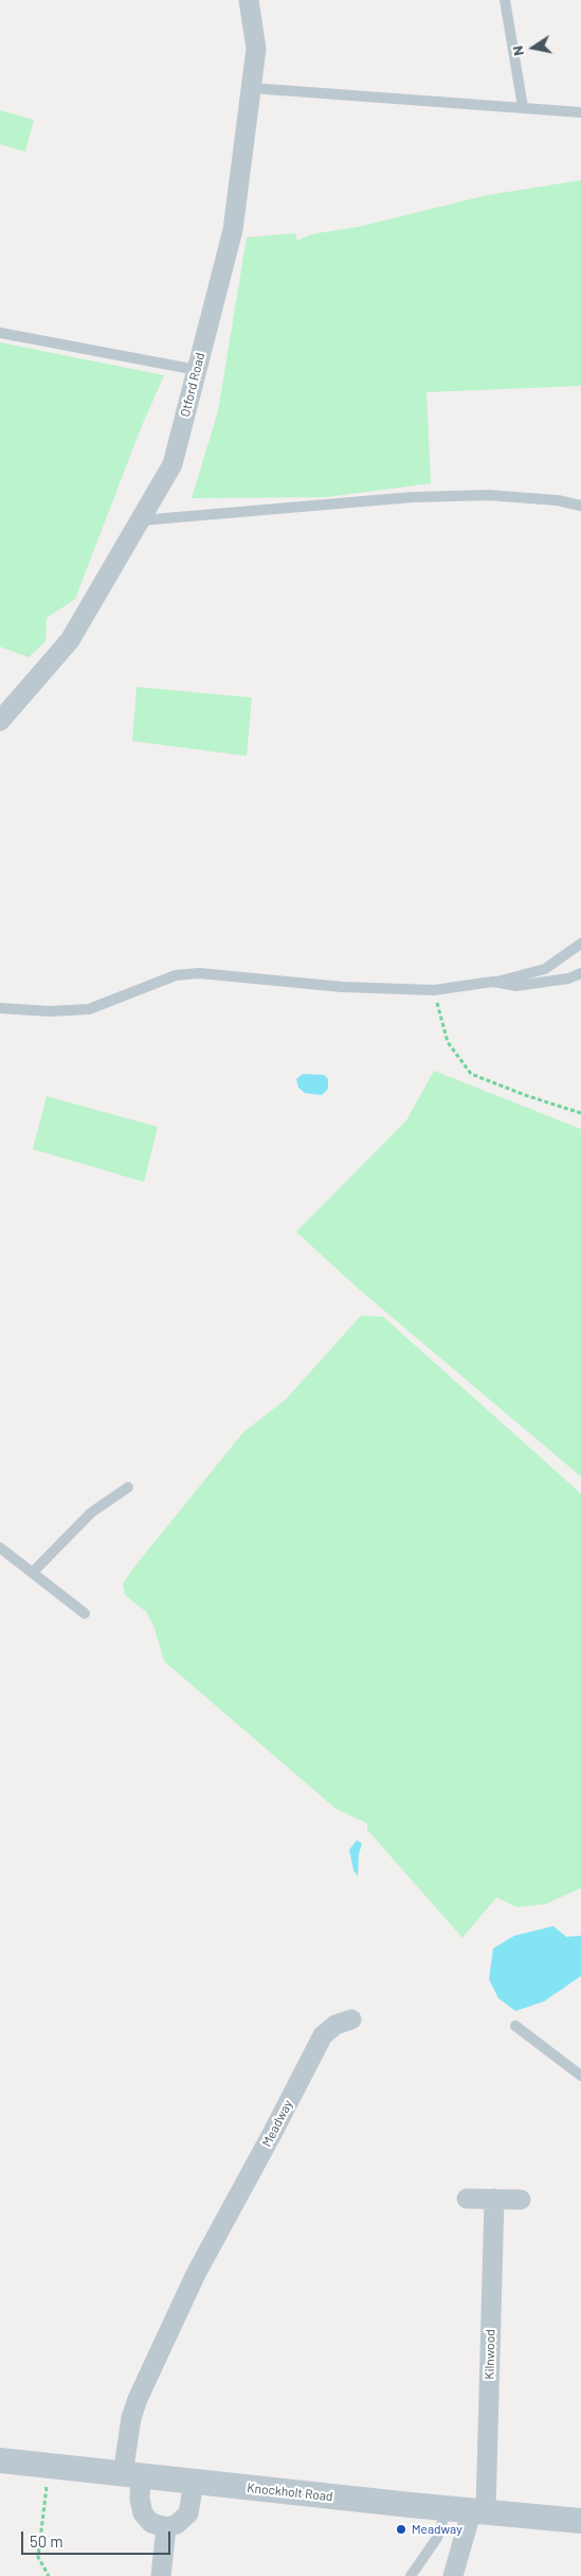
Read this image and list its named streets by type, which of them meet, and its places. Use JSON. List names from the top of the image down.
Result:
{
  "streets": {
    "street": [
      "Otford Road",
      "Meadway",
      "Kilnwood",
      "Knockholt Road"
    ]
  },
  "crossings": [
    ["Meadway", "Knockholt Road"],
    ["Kilnwood", "Knockholt Road"]
  ],
  "places": ["Meadway"],
  "scale_bar": "50 m",
  "north": "left"
}
